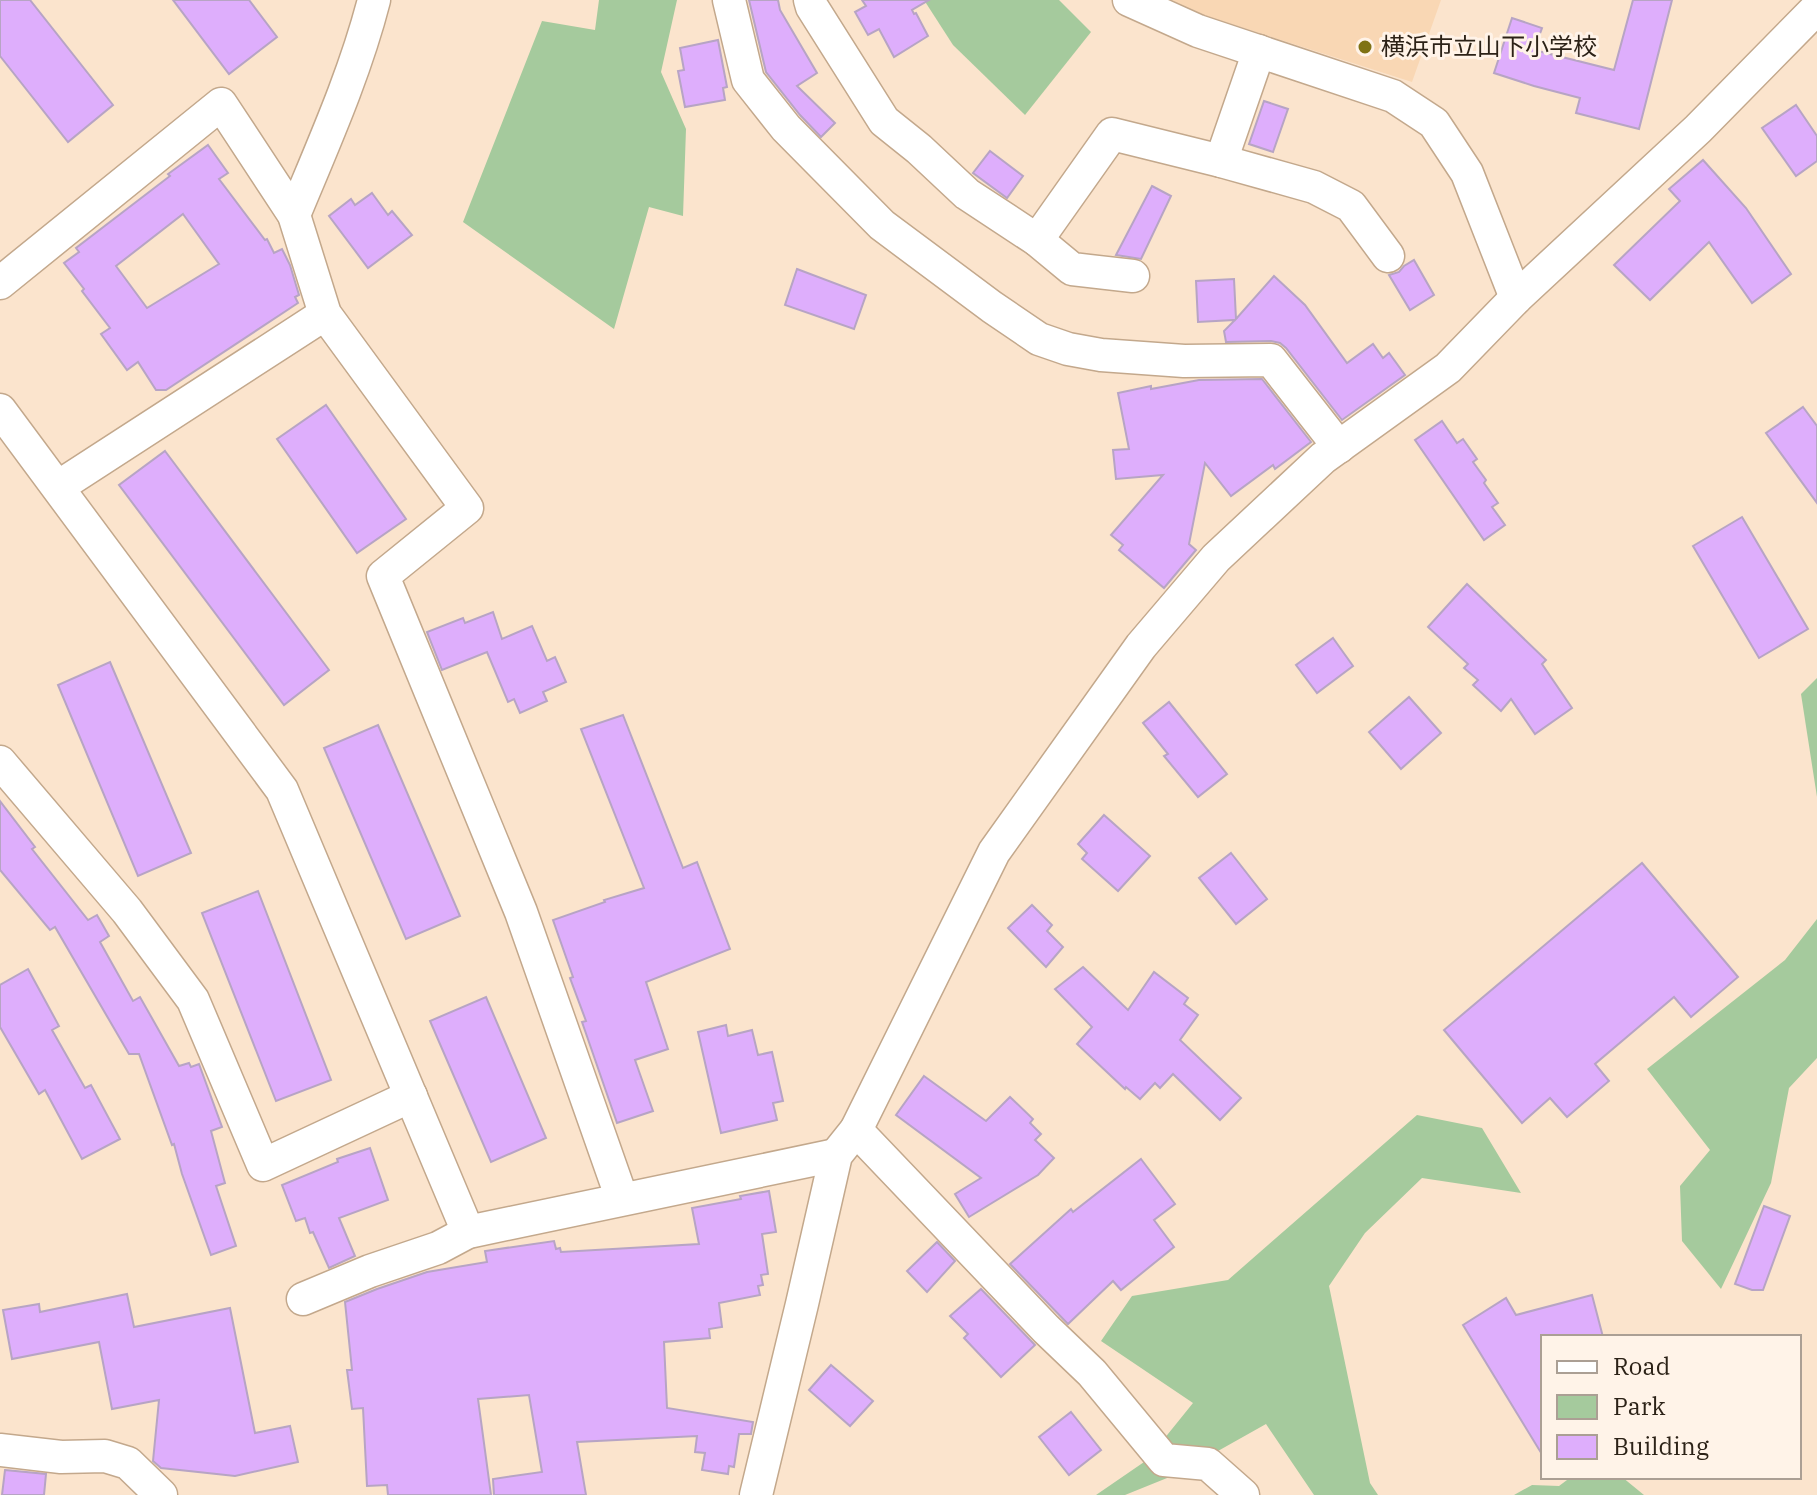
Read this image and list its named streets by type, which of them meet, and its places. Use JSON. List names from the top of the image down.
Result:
{
  "places": ["横浜市立山下小学校"],
  "legend": ["Road", "Park", "Building"]
}
